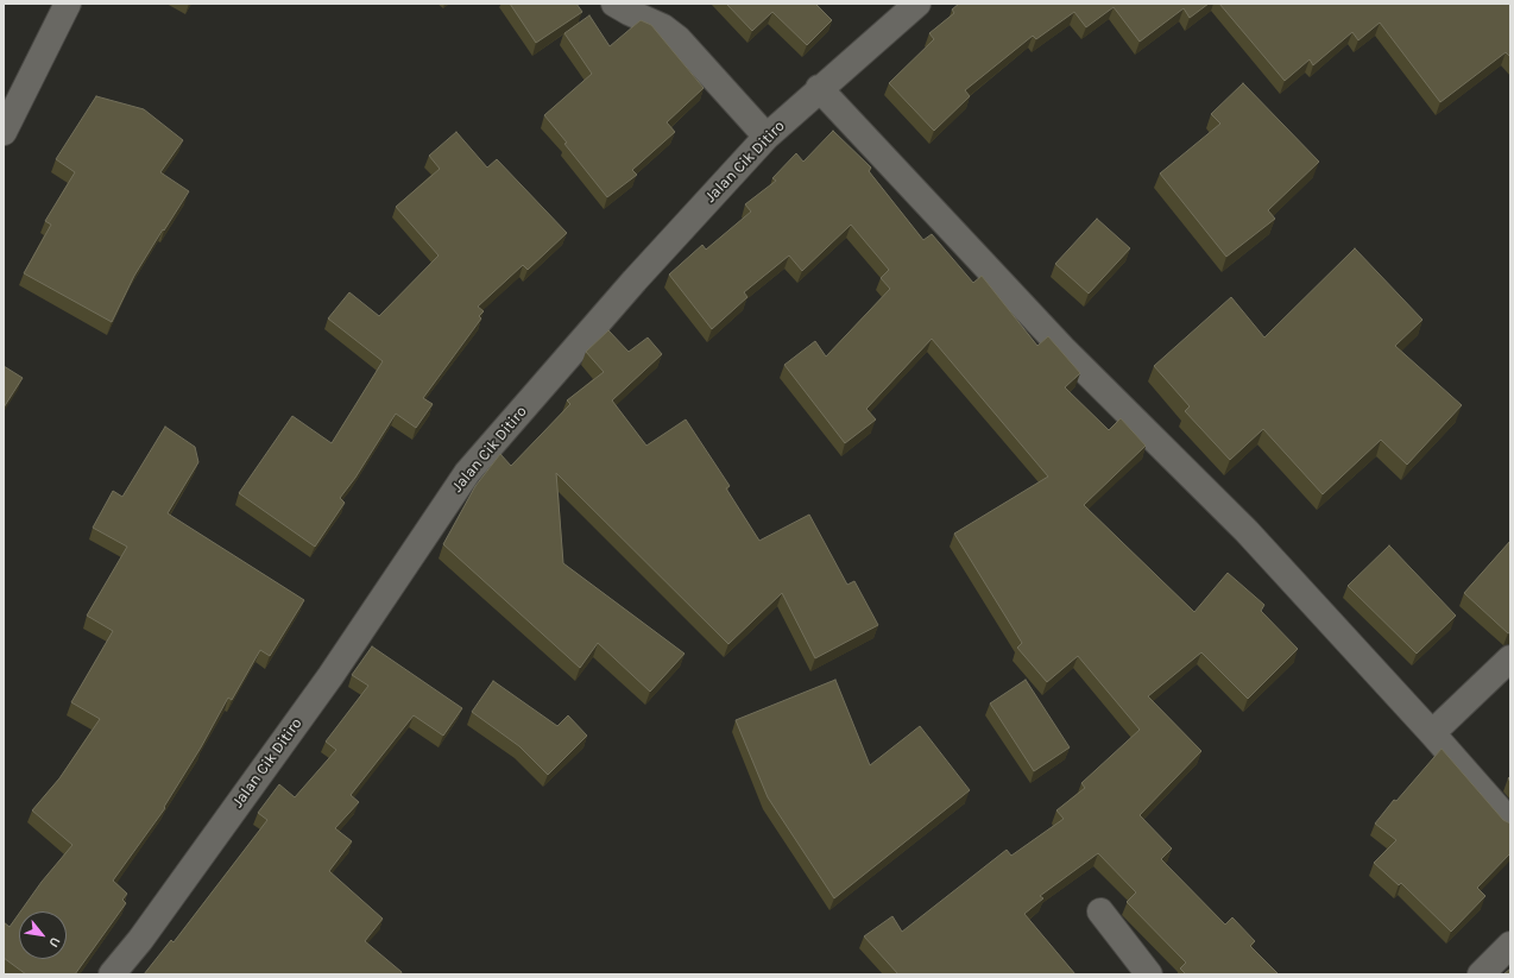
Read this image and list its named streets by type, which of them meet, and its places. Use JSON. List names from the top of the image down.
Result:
{
  "streets": {
    "street": ["Jalan Cik Ditiro"]
  },
  "north": "bottom right"
}
